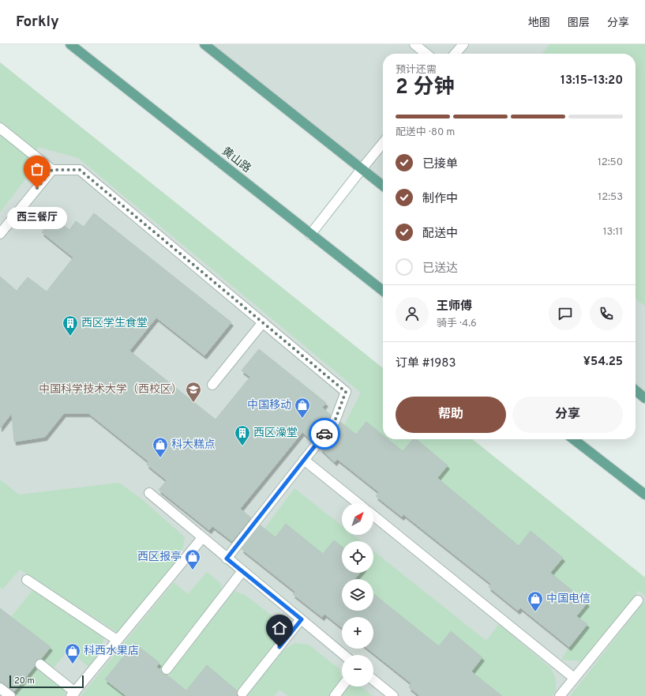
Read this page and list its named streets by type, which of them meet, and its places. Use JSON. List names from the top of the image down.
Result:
{
  "streets": {
    "main road": ["黄山路"]
  },
  "places": {
    "other": ["西三餐厅"],
    "building": ["西区学生食堂", "西区澡堂"],
    "school or university": ["中国科学技术大学（西校区）"],
    "shop": [
      "中国移动",
      "科大糕点",
      "西区报亭",
      "中国电信",
      "科西水果店"
    ]
  },
  "scale_bar": "20 m",
  "north": "top right",
  "page": {
    "header": "Forkly",
    "nav": ["地图", "图层", "分享"],
    "heading": ["2 分钟", "预计还需", "13:15–13:20"],
    "panel": [
      "王师傅",
      "骑手 · 4.6",
      "订单 #1983",
      "¥54.25"
    ],
    "bar": "配送中 · 80 m",
    "list": [
      ["已接单", "12:50"],
      ["制作中", "12:53"],
      ["配送中", "13:11"],
      "已送达"
    ],
    "bubble": "西三餐厅",
    "buttons": ["帮助", "分享"],
    "map_buttons": ["+", "−"],
    "scale": "20 m"
  }
}
